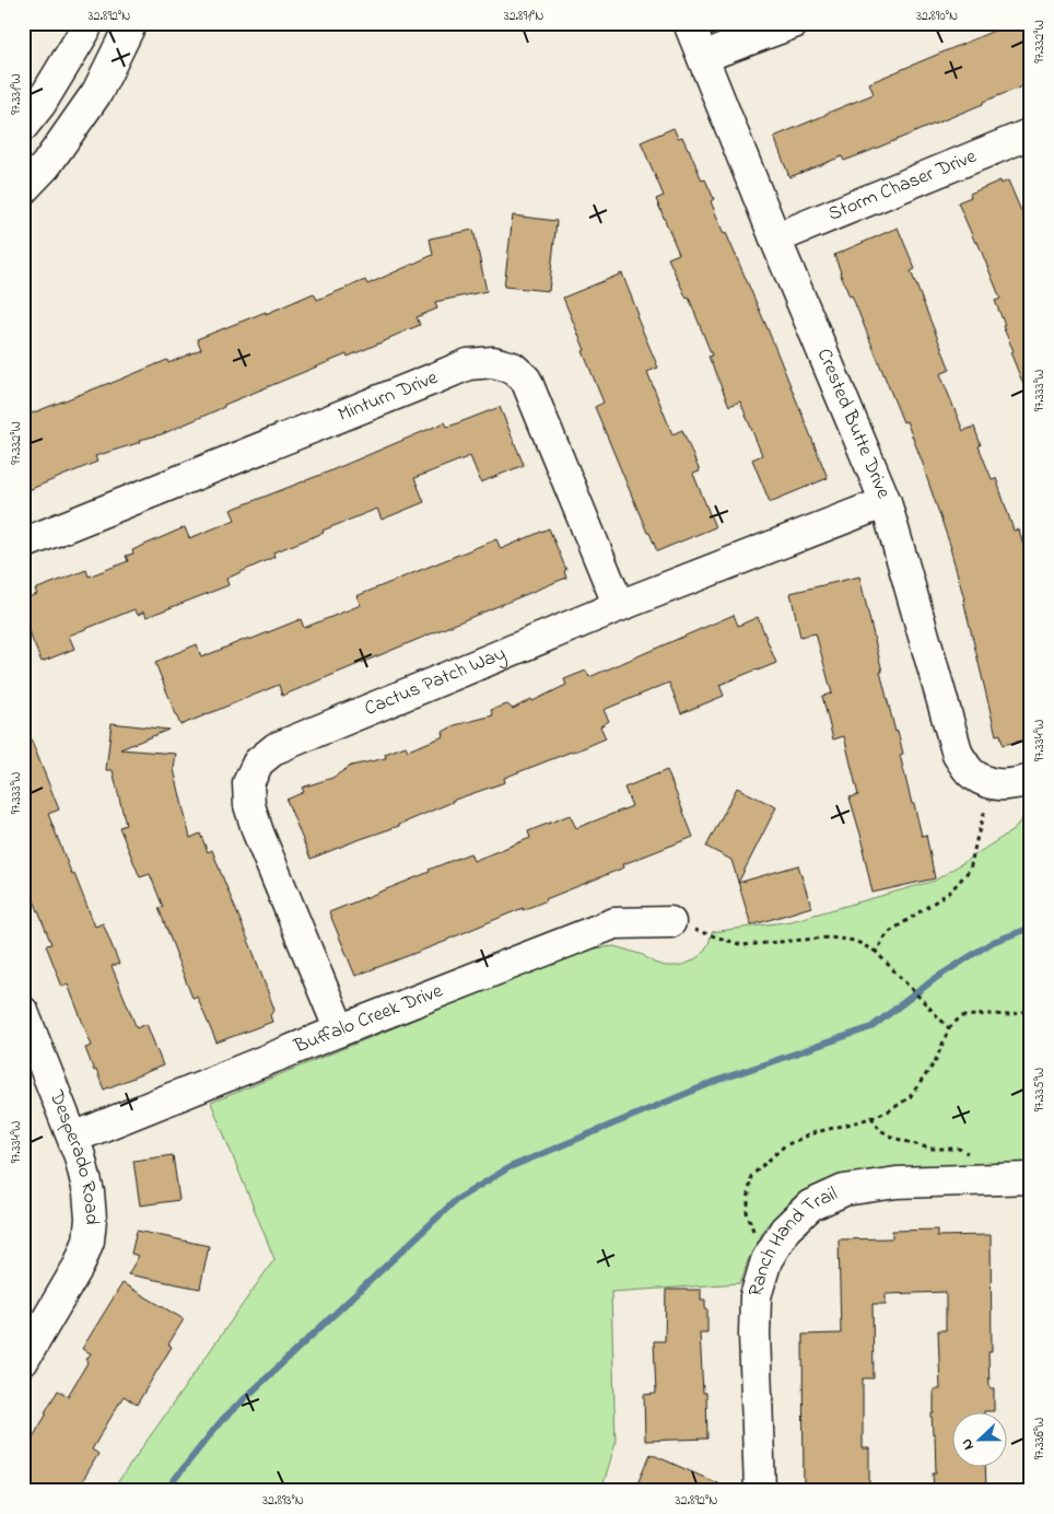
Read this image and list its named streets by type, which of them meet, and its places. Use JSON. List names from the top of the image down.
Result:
{
  "streets": {
    "street": [
      "Storm Chaser Drive",
      "Minturn Drive",
      "Crested Butte Drive",
      "Cactus Patch Way",
      "Buffalo Creek Drive",
      "Desperado Road",
      "Ranch Hand Trail"
    ]
  },
  "crossings": [
    ["Storm Chaser Drive", "Crested Butte Drive"],
    ["Minturn Drive", "Cactus Patch Way"],
    ["Crested Butte Drive", "Cactus Patch Way"],
    ["Cactus Patch Way", "Buffalo Creek Drive"],
    ["Buffalo Creek Drive", "Desperado Road"]
  ],
  "north": "left",
  "coordinates": [
    "32.892°N",
    "32.891°N",
    "32.890°N",
    "97.332°W",
    "97.331°W",
    "97.333°W",
    "97.334°W",
    "97.335°W",
    "97.336°W",
    "32.893°N"
  ]
}
